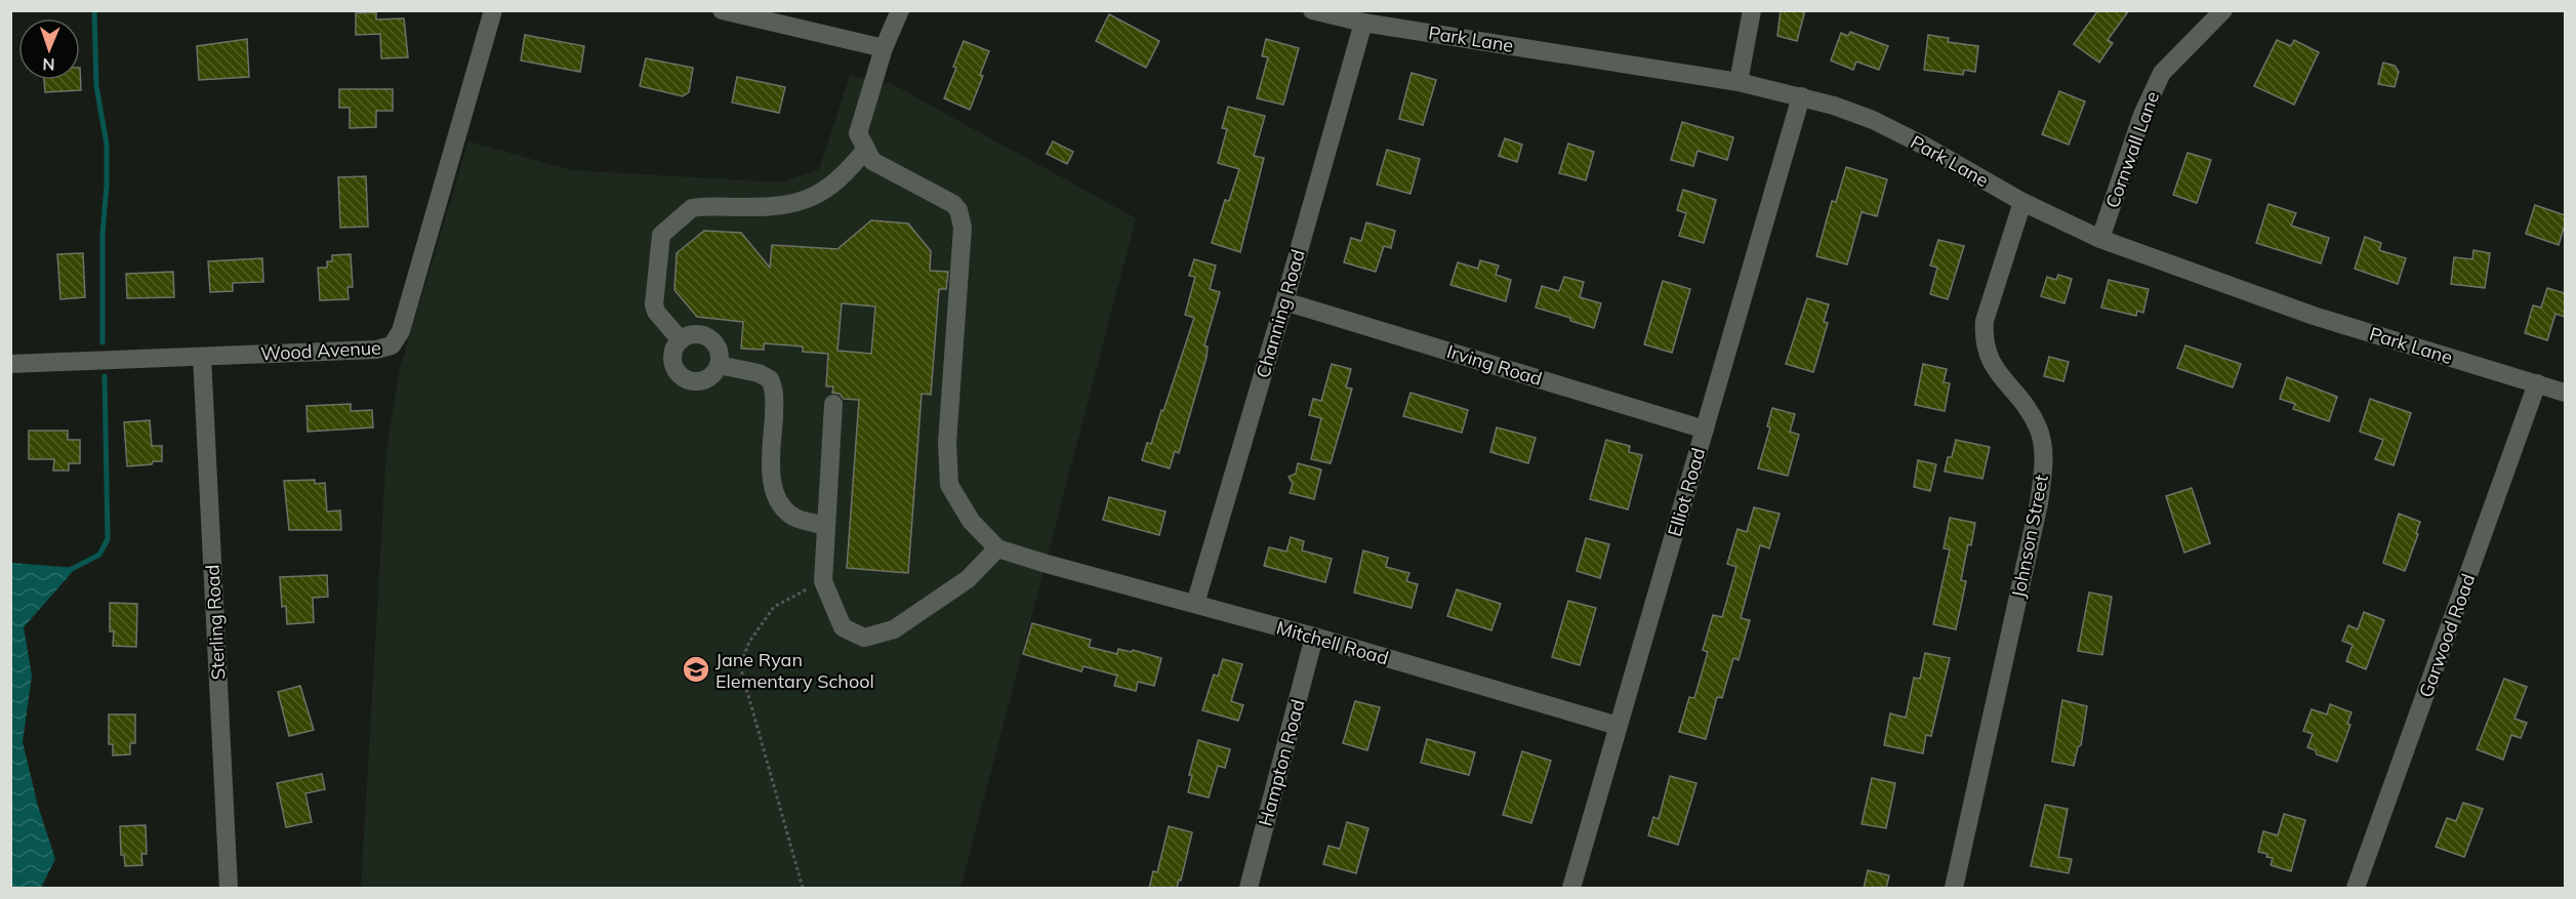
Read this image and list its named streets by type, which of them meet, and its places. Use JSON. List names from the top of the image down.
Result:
{
  "streets": {
    "street": [
      "Park Lane",
      "Cornwall Lane",
      "Channing Road",
      "Wood Avenue",
      "Irving Road",
      "Elliot Road",
      "Johnson Street",
      "Sterling Road",
      "Garwood Road",
      "Mitchell Road",
      "Hampton Road"
    ]
  },
  "crossings": [
    ["Park Lane", "Cornwall Lane"],
    ["Park Lane", "Channing Road"],
    ["Park Lane", "Elliot Road"],
    ["Park Lane", "Johnson Street"],
    ["Park Lane", "Garwood Road"],
    ["Channing Road", "Irving Road"],
    ["Channing Road", "Mitchell Road"],
    ["Wood Avenue", "Sterling Road"],
    ["Irving Road", "Elliot Road"],
    ["Elliot Road", "Mitchell Road"],
    ["Mitchell Road", "Hampton Road"]
  ],
  "places": {
    "school or university": ["Jane Ryan Elementary School"]
  },
  "north": "bottom"
}
